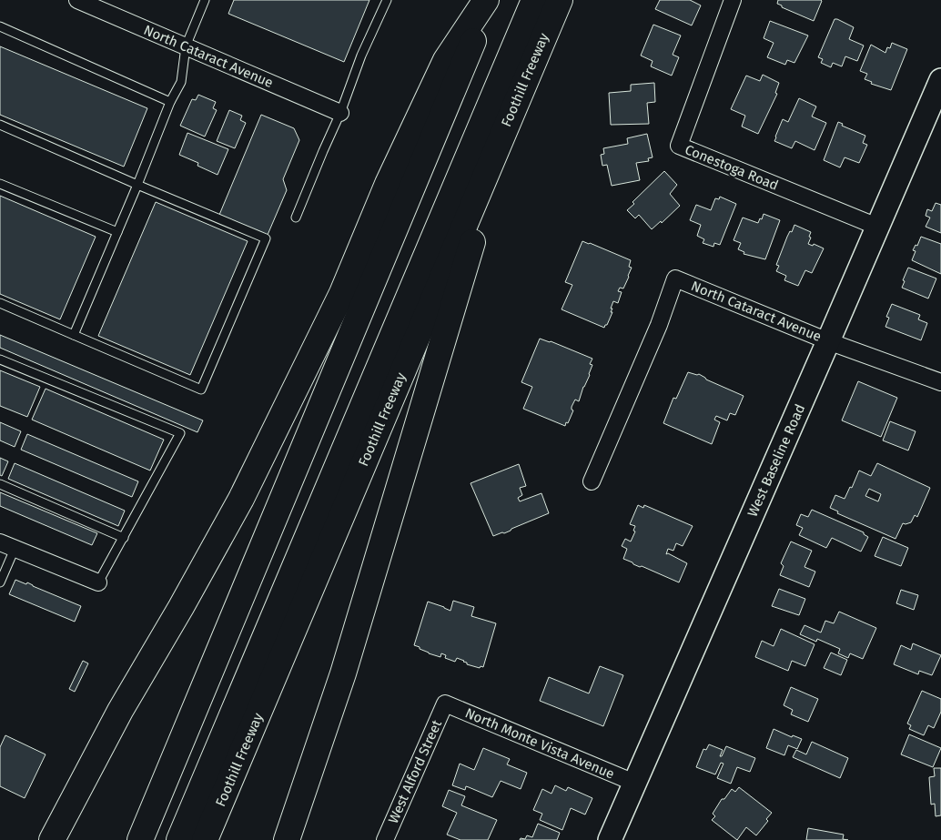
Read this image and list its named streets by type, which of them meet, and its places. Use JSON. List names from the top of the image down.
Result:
{
  "streets": {
    "highway": ["Foothill Freeway"],
    "main road": ["West Baseline Road"],
    "street": [
      "North Cataract Avenue",
      "Conestoga Road",
      "North Monte Vista Avenue",
      "West Alford Street"
    ]
  },
  "crossings": [
    ["North Cataract Avenue", "West Baseline Road"],
    ["Conestoga Road", "West Baseline Road"],
    ["West Baseline Road", "North Monte Vista Avenue"],
    ["North Monte Vista Avenue", "West Alford Street"]
  ]
}
